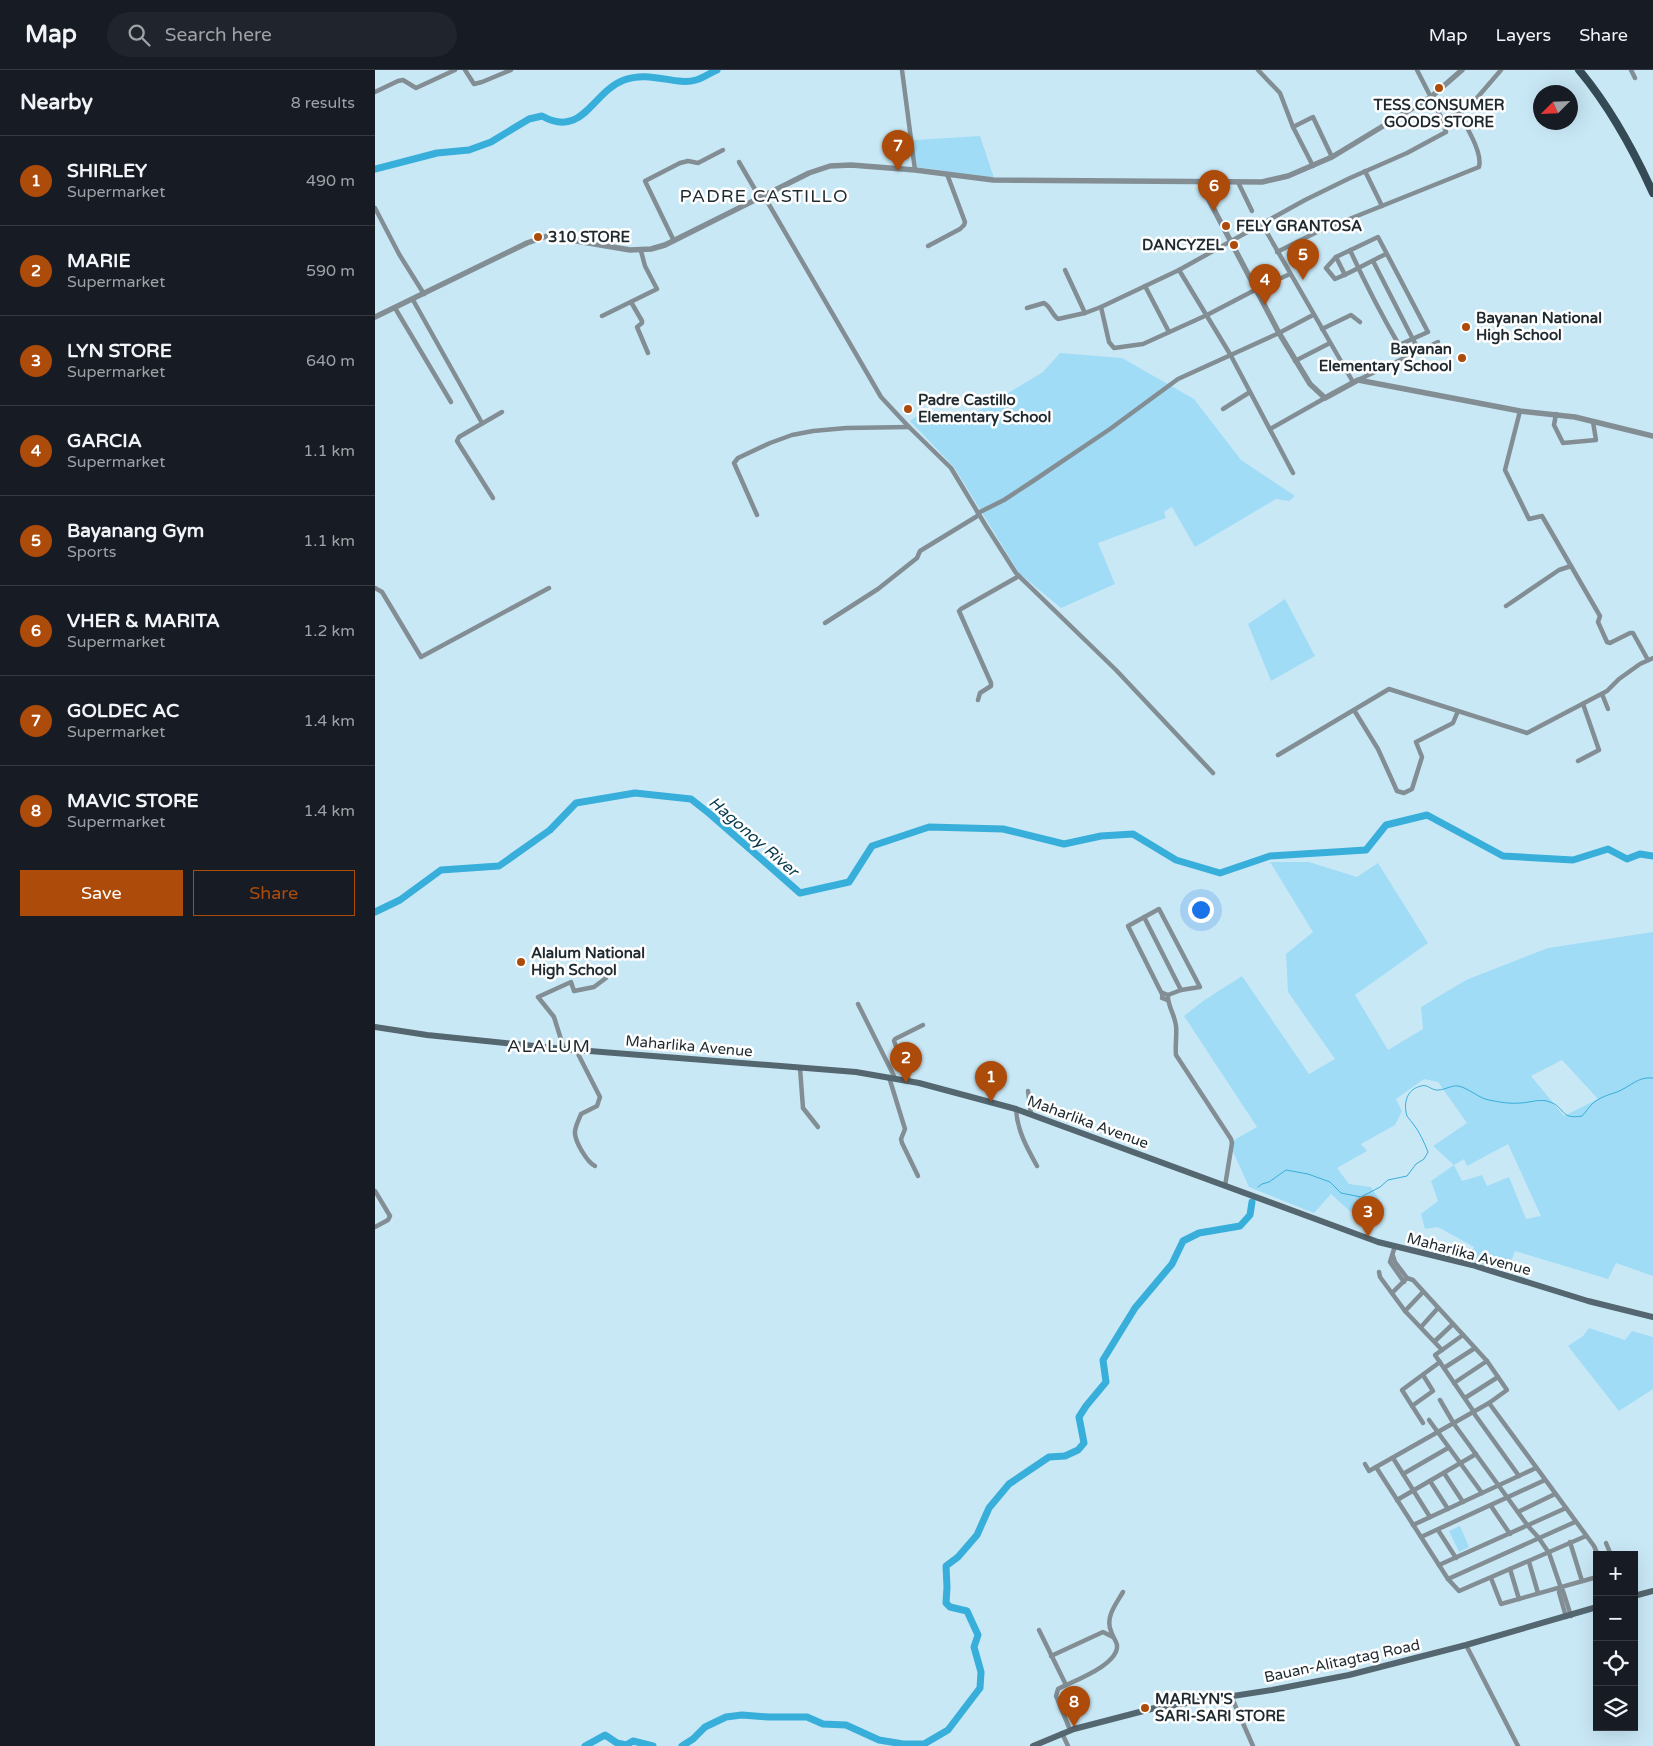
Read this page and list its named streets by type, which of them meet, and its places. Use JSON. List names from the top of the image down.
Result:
{
  "streets": {
    "main road": ["Maharlika Avenue", "Bauan-Alitagtag Road"]
  },
  "districts": ["PADRE CASTILLO", "ALALUM"],
  "water": ["Hagonoy River"],
  "places": [
    "TESS CONSUMER GOODS STORE",
    "FELY GRANTOSA",
    "310 STORE",
    "DANCYZEL",
    "Bayanan National High School",
    "Bayanan Elementary School",
    "Padre Castillo Elementary School",
    "Alalum National High School",
    "MARLYN'S SARI-SARI STORE"
  ],
  "north": "bottom left",
  "page": {
    "header": "Map",
    "search": "Search here",
    "nav": ["Map", "Layers", "Share"],
    "heading": ["Nearby", "8 results"],
    "pins": [
      "7",
      "6",
      "5",
      "4",
      "2",
      "1",
      "3",
      "8"
    ],
    "list": [
      {
        "mark": "1",
        "name": "SHIRLEY",
        "note": "Supermarket",
        "value": "490 m"
      },
      {
        "mark": "2",
        "name": "MARIE",
        "note": "Supermarket",
        "value": "590 m"
      },
      {
        "mark": "3",
        "name": "LYN STORE",
        "note": "Supermarket",
        "value": "640 m"
      },
      {
        "mark": "4",
        "name": "GARCIA",
        "note": "Supermarket",
        "value": "1.1 km"
      },
      {
        "mark": "5",
        "name": "Bayanang Gym",
        "note": "Sports",
        "value": "1.1 km"
      },
      {
        "mark": "6",
        "name": "VHER & MARITA",
        "note": "Supermarket",
        "value": "1.2 km"
      },
      {
        "mark": "7",
        "name": "GOLDEC AC",
        "note": "Supermarket",
        "value": "1.4 km"
      },
      {
        "mark": "8",
        "name": "MAVIC STORE",
        "note": "Supermarket",
        "value": "1.4 km"
      }
    ],
    "buttons": ["Save", "Share"],
    "map_buttons": ["+", "−"]
  }
}
